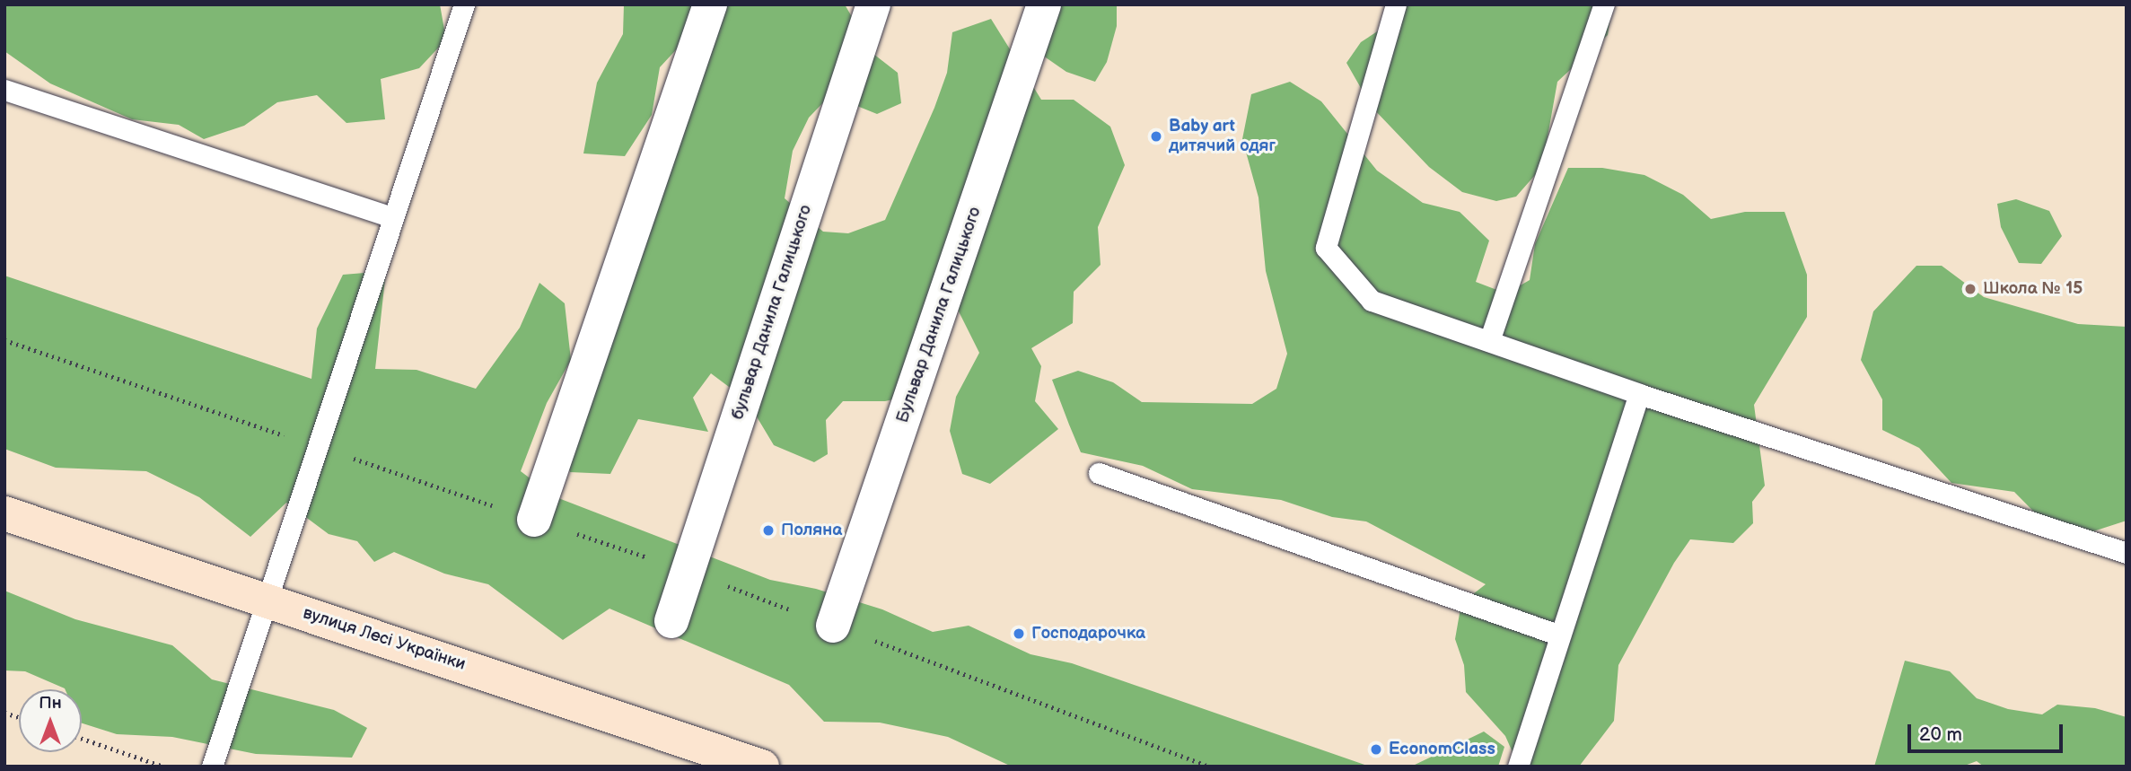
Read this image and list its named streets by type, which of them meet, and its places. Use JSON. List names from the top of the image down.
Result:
{
  "streets": {
    "main road": ["вулиця Лесі Українки"],
    "street": ["бульвар Данила Галицького", "Бульвар Данила Галицького"]
  },
  "places": [
    "Baby art дитячий одяг",
    "Школа № 15",
    "Поляна",
    "Господарочка",
    "EconomClass"
  ],
  "scale_bar": "20 m",
  "north": "top"
}
